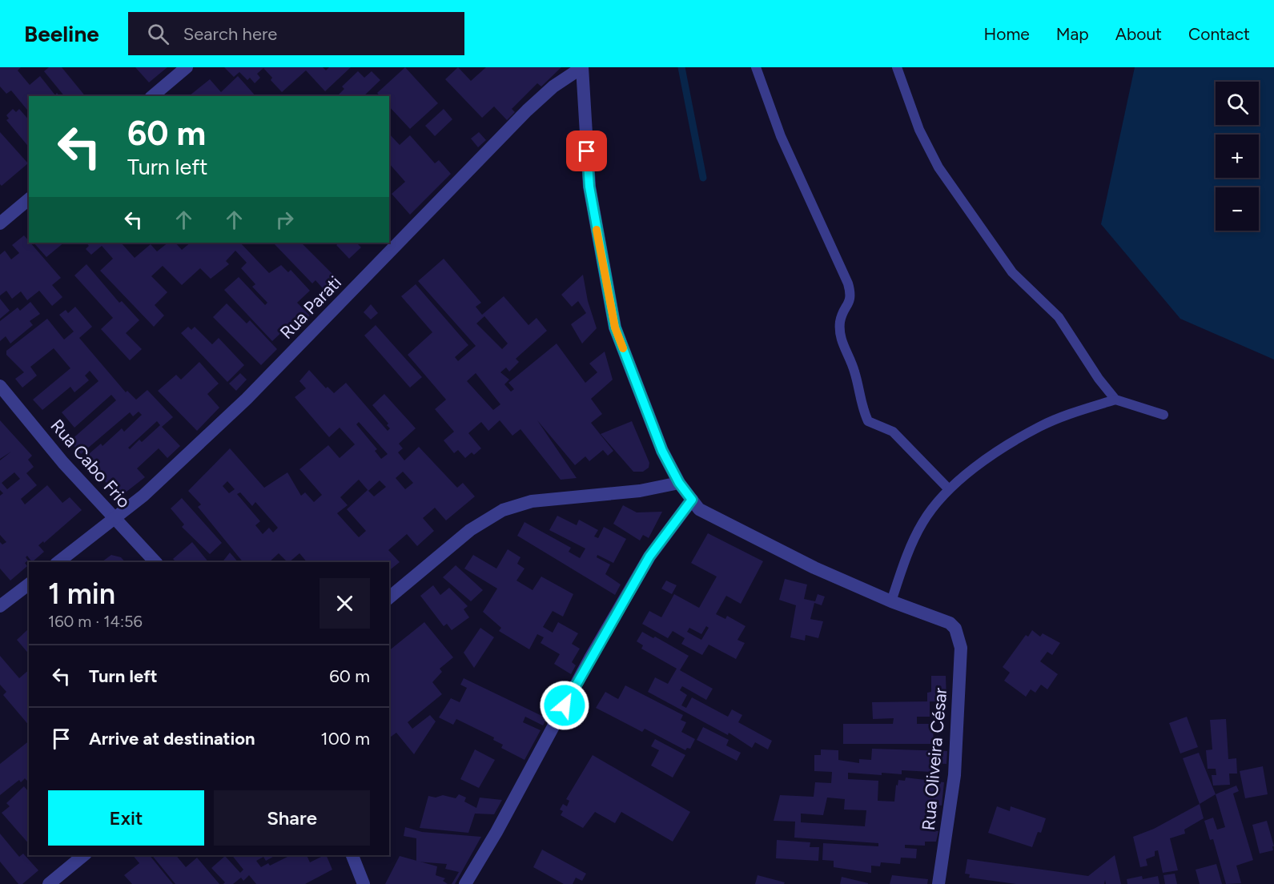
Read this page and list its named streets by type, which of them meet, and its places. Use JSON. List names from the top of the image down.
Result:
{
  "streets": {
    "street": ["Rua Parati", "Rua Cabo Frio", "Rua Oliveira César"]
  },
  "crossings": [
    ["Rua Parati", "Rua Cabo Frio"]
  ],
  "page": {
    "header": "Beeline",
    "search": "Search here",
    "nav": [
      "Home",
      "Map",
      "About",
      "Contact"
    ],
    "map_buttons": ["+", "−"],
    "turn": ["60 m", "Turn left"],
    "heading": ["1 min", "160 m · 14:56"],
    "list": [
      {
        "name": "Turn left",
        "value": "60 m"
      },
      {
        "name": "Arrive at destination",
        "value": "100 m"
      }
    ],
    "buttons": ["Exit", "Share"]
  }
}
